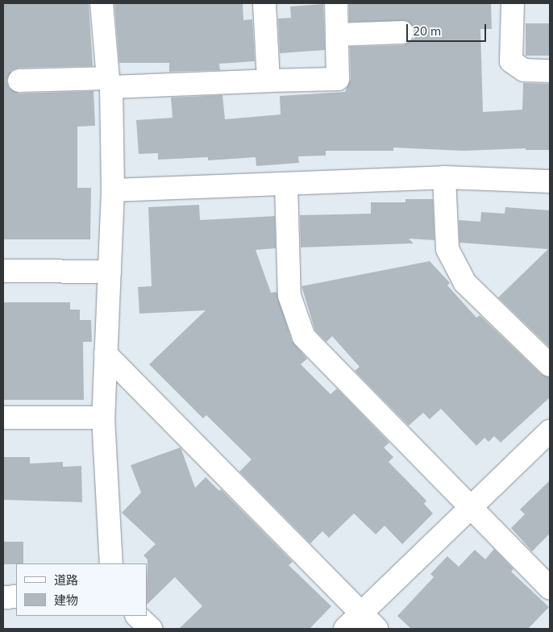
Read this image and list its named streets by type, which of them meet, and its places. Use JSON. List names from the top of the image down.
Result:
{
  "legend": ["道路", "建物"],
  "scale_bar": "20 m"
}
